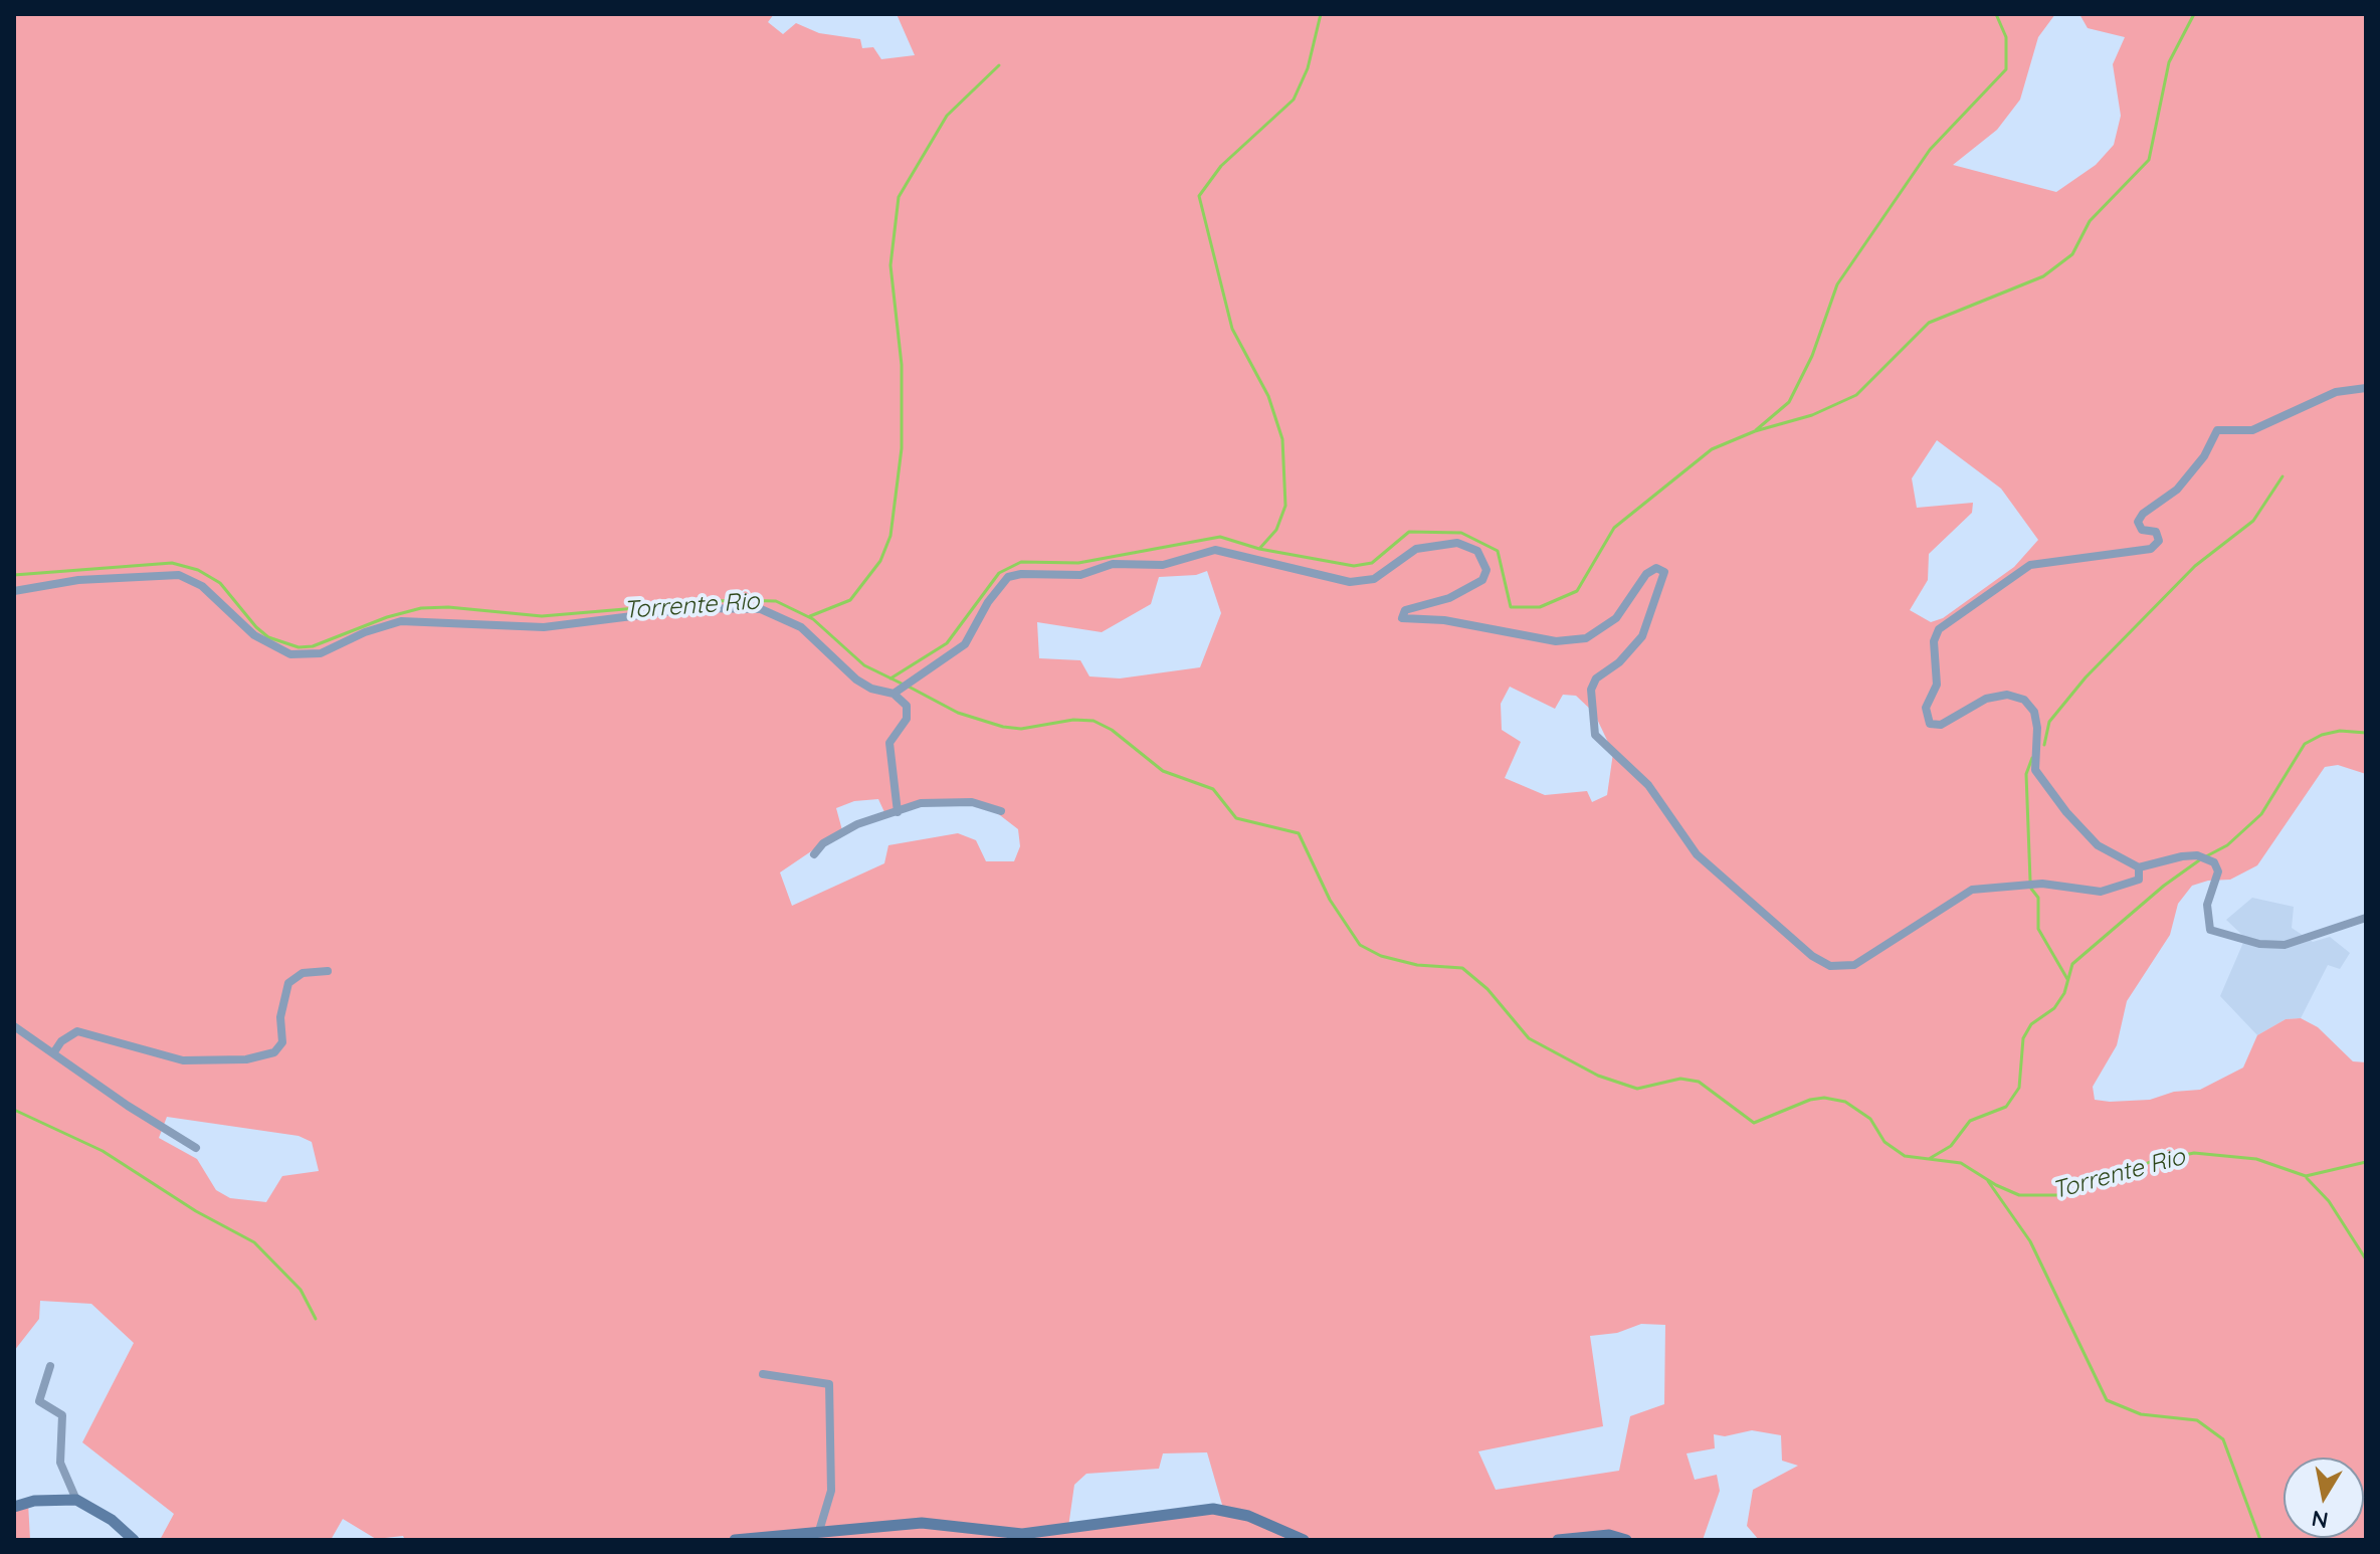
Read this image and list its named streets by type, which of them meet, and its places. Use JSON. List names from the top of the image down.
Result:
{
  "water": ["Torrente Rio"],
  "north": "bottom"
}
